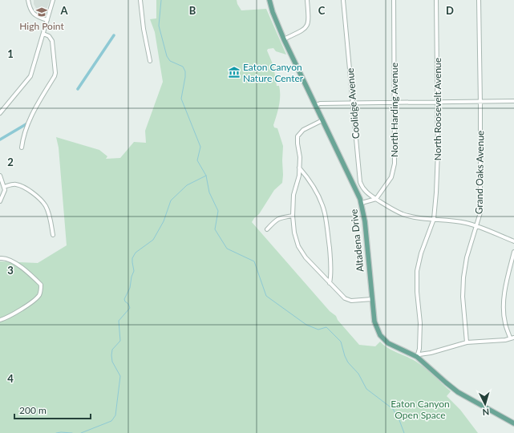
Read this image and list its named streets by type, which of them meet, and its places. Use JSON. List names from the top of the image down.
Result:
{
  "streets": {
    "main road": ["Altadena Drive"],
    "street": [
      "Coolidge Avenue",
      "North Roosevelt Avenue",
      "North Harding Avenue",
      "Grand Oaks Avenue"
    ]
  },
  "crossings": [
    ["Coolidge Avenue", "North Roosevelt Avenue"],
    ["Coolidge Avenue", "North Harding Avenue"],
    ["Coolidge Avenue", "Grand Oaks Avenue"],
    ["North Roosevelt Avenue", "Altadena Drive"]
  ],
  "parks": ["Eaton Canyon Open Space"],
  "places": {
    "school or university": ["High Point"],
    "museum": ["Eaton Canyon Nature Center"]
  },
  "scale_bar": "200 m",
  "north": "bottom",
  "grid": {
    "columns": [
      "A",
      "B",
      "C",
      "D"
    ],
    "rows": [
      "1",
      "2",
      "3",
      "4"
    ]
  }
}
